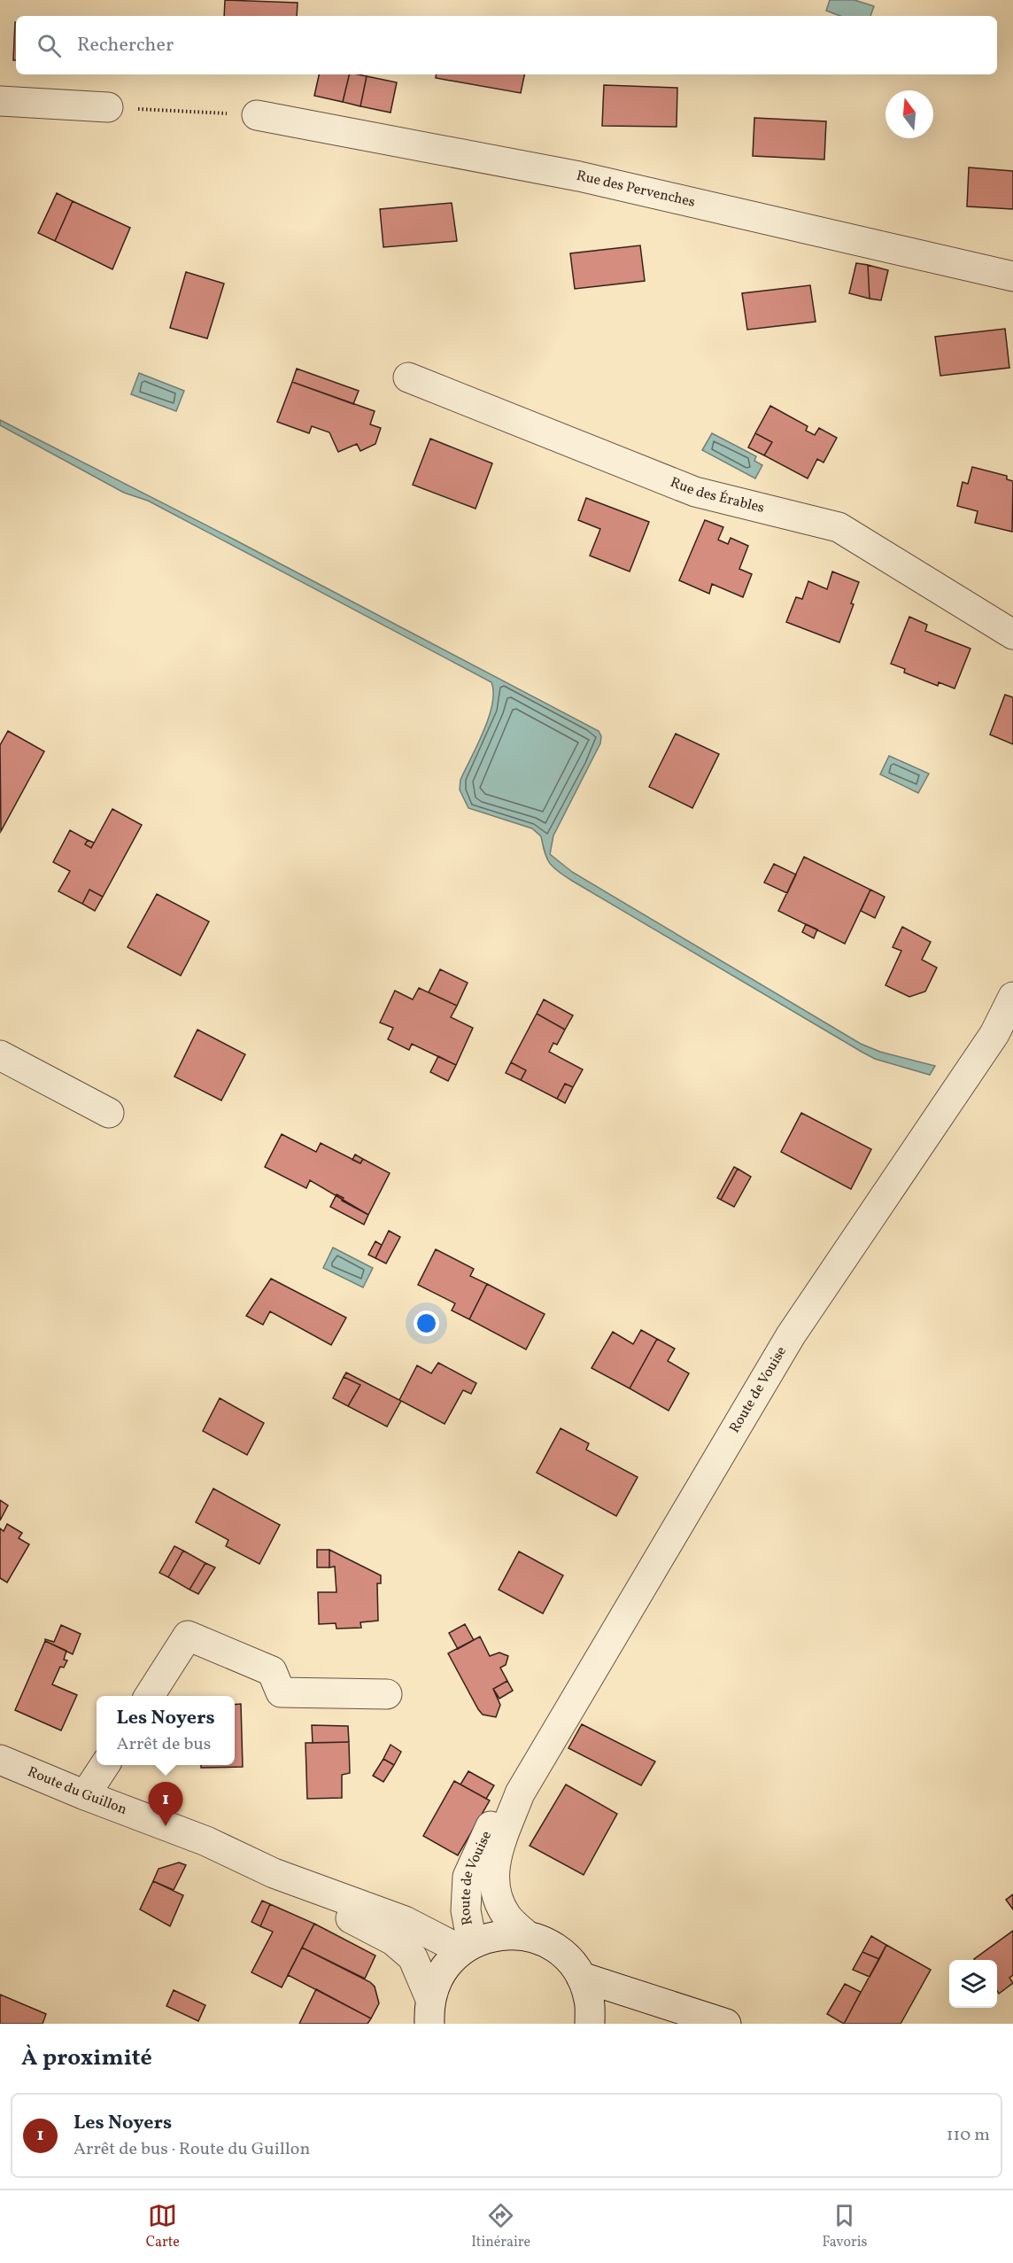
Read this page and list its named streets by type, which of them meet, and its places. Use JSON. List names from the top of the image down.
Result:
{
  "streets": {
    "street": [
      "Rue des Pervenches",
      "Rue des Érables",
      "Route de Vouise",
      "Route du Guillon"
    ]
  },
  "crossings": [
    ["Route de Vouise", "Route du Guillon"]
  ],
  "north": "top",
  "page": {
    "search": "Rechercher",
    "popup": ["Les Noyers", "Arrêt de bus"],
    "pins": "1",
    "heading": "À proximité",
    "list": [
      {
        "mark": "1",
        "name": "Les Noyers",
        "note": "Arrêt de bus · Route du Guillon",
        "value": "110 m"
      }
    ],
    "nav": ["Carte", "Itinéraire", "Favoris"]
  }
}
